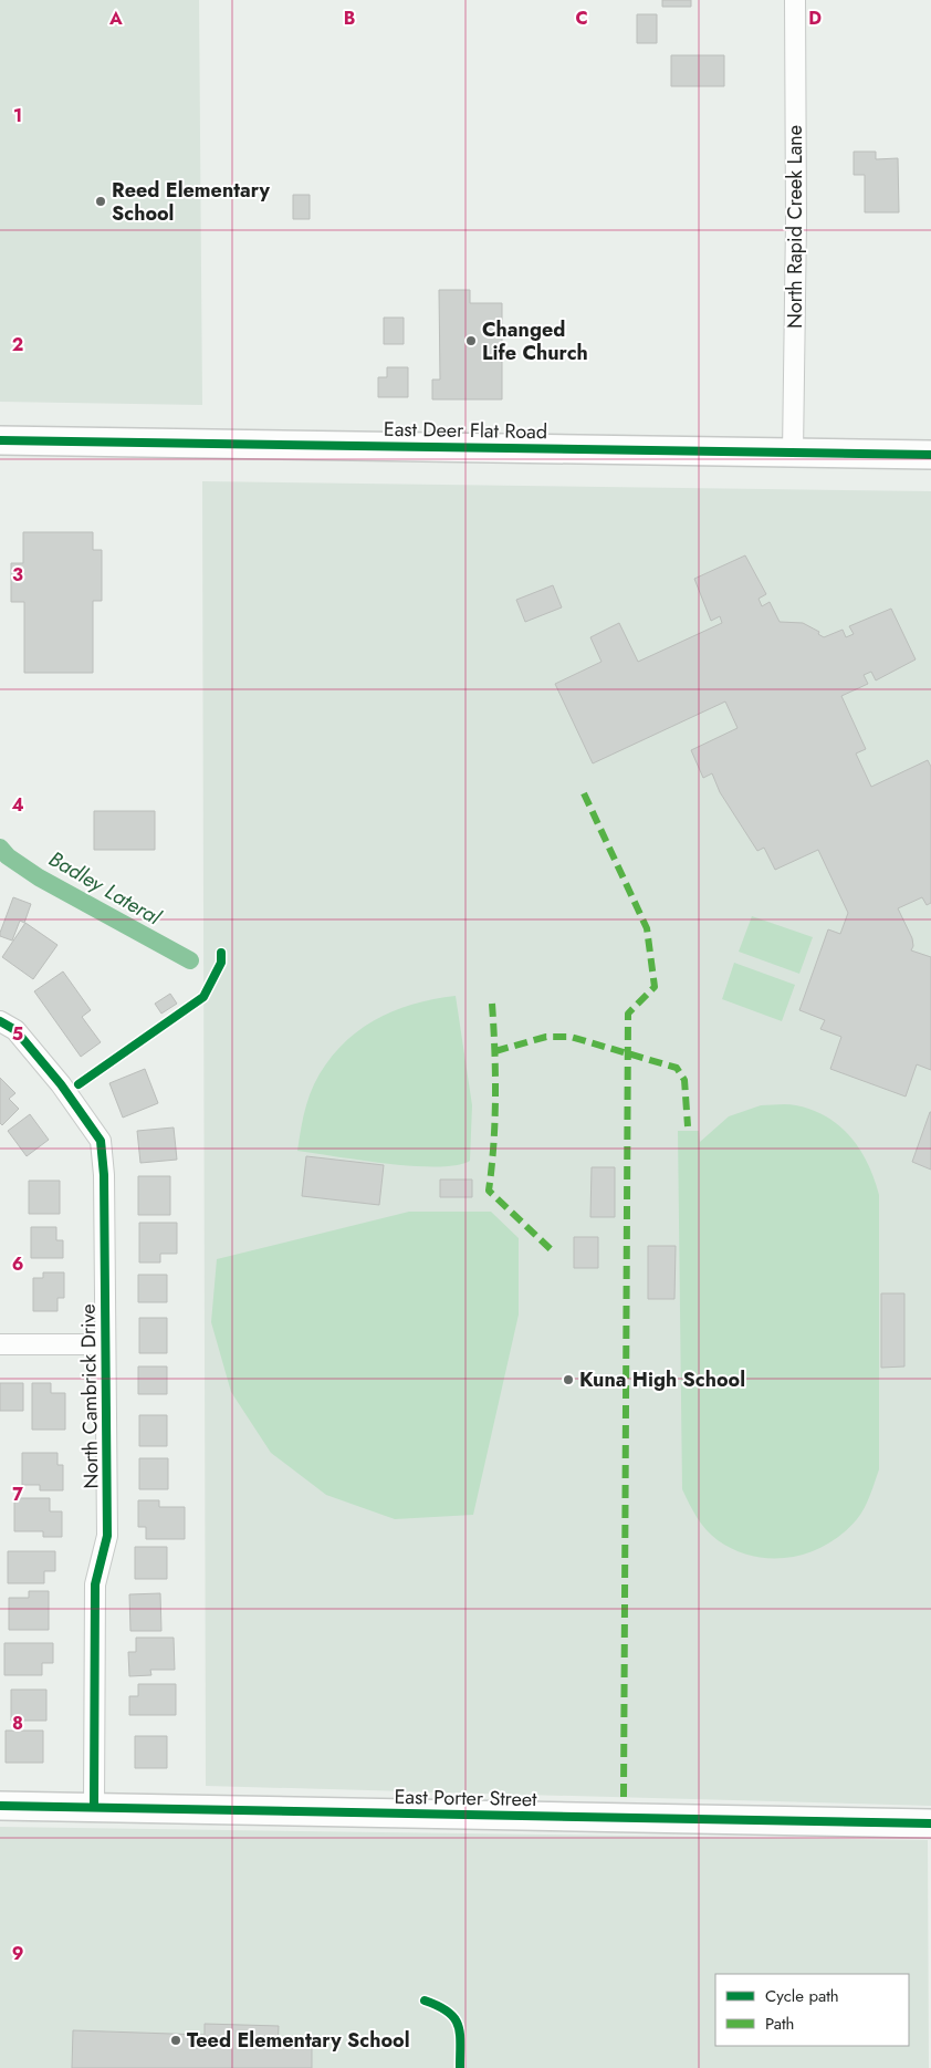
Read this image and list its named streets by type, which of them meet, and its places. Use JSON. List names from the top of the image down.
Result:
{
  "streets": {
    "main road": ["East Deer Flat Road", "East Porter Street"],
    "street": ["North Rapid Creek Lane", "North Cambrick Drive"]
  },
  "crossings": [
    ["North Rapid Creek Lane", "East Deer Flat Road"],
    ["North Cambrick Drive", "East Porter Street"]
  ],
  "water": ["Badley Lateral"],
  "places": [
    "Reed Elementary School",
    "Changed Life Church",
    "Kuna High School",
    "Teed Elementary School"
  ],
  "legend": ["Cycle path", "Path"],
  "grid": {
    "columns": [
      "A",
      "B",
      "C",
      "D"
    ],
    "rows": [
      "1",
      "2",
      "3",
      "4",
      "5",
      "6",
      "7",
      "8",
      "9"
    ]
  }
}
